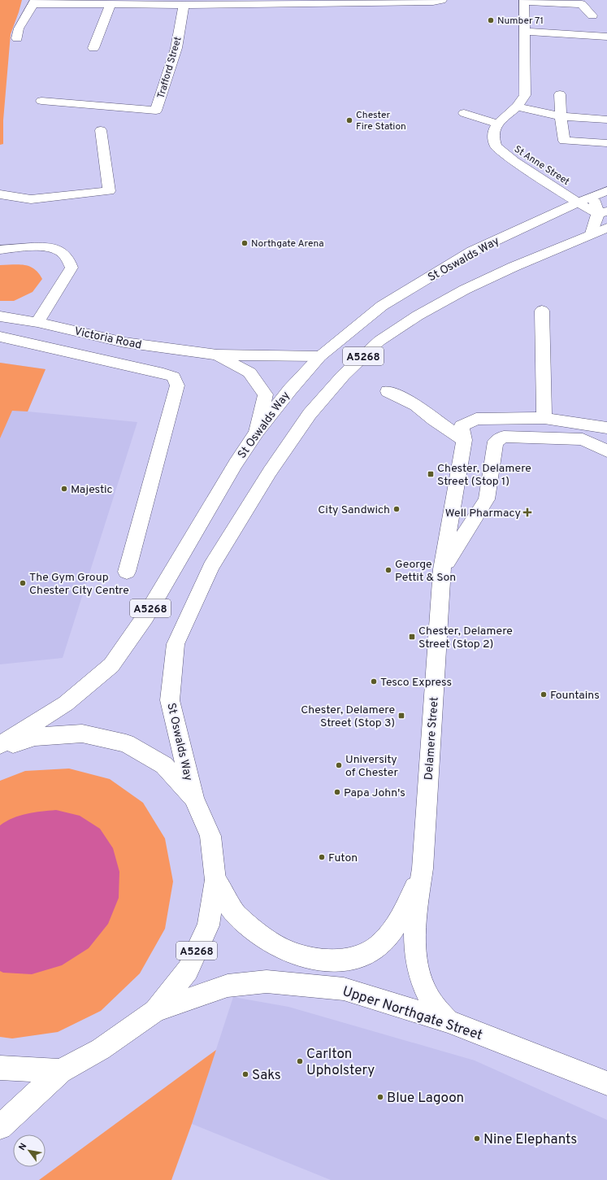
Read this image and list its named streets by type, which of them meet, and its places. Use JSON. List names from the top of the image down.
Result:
{
  "streets": {
    "main road": [
      "Trafford Street",
      "St Anne Street",
      "St Oswalds Way",
      "Victoria Road",
      "A5268",
      "Delamere Street",
      "Upper Northgate Street"
    ]
  },
  "crossings": [
    ["St Anne Street", "St Oswalds Way"],
    ["St Oswalds Way", "Victoria Road"],
    ["St Oswalds Way", "A5268"],
    ["A5268", "Delamere Street"],
    ["A5268", "Upper Northgate Street"],
    ["Delamere Street", "Upper Northgate Street"]
  ],
  "places": {
    "other": [
      "Number 71",
      "Chester Fire Station",
      "Northgate Arena",
      "Majestic",
      "City Sandwich",
      "George Pettit & Son",
      "The Gym Group Chester City Centre",
      "Tesco Express",
      "Fountains",
      "University of Chester",
      "Papa John's",
      "Futon",
      "Carlton Upholstery",
      "Saks",
      "Blue Lagoon",
      "Nine Elephants"
    ],
    "transit": ["Chester, Delamere Street (Stop 1)", "Chester, Delamere Street (Stop 2)", "Chester, Delamere Street (Stop 3)"],
    "health": ["Well Pharmacy"]
  },
  "north": "top left"
}
